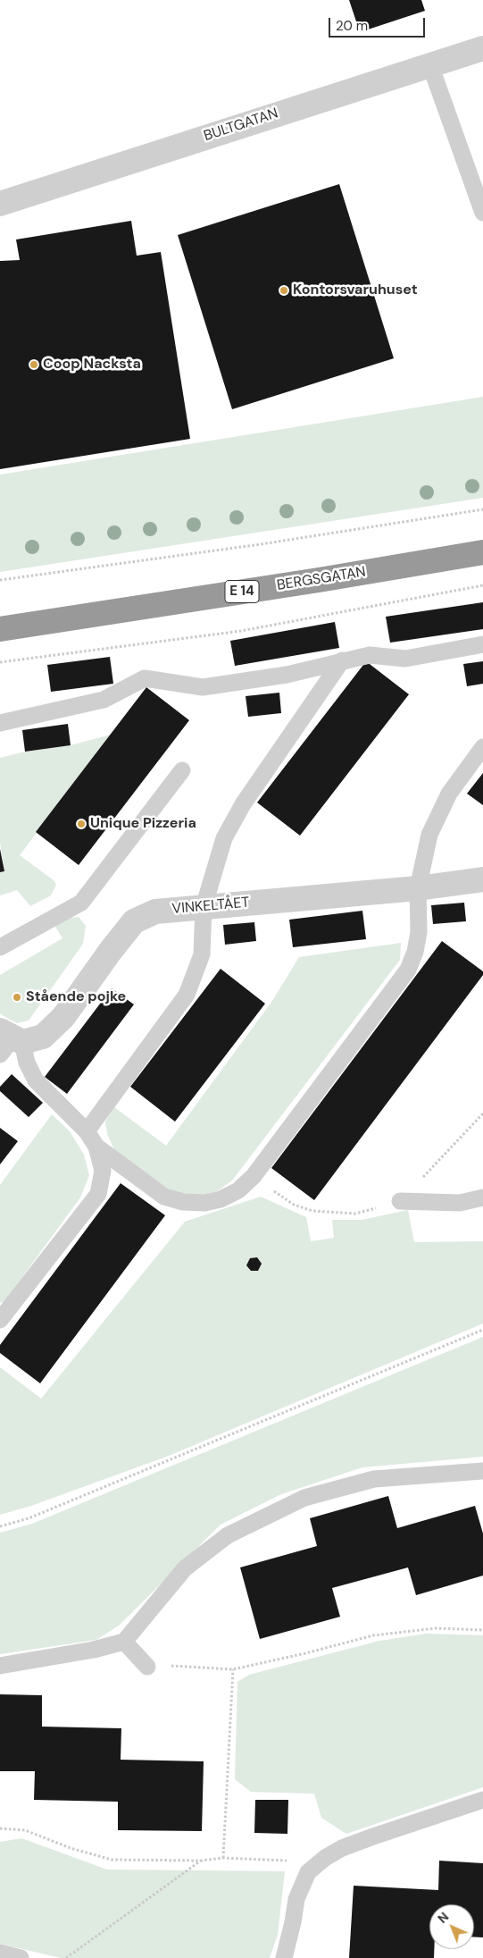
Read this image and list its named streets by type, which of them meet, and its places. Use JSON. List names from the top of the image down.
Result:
{
  "streets": {
    "highway": ["BERGSGATAN", "E 14"],
    "street": ["BULTGATAN", "VINKELTÅET"]
  },
  "places": [
    "Kontorsvaruhuset",
    "Coop Nacksta",
    "Unique Pizzeria",
    "Stående pojke"
  ],
  "scale_bar": "20 m",
  "north": "top left"
}
